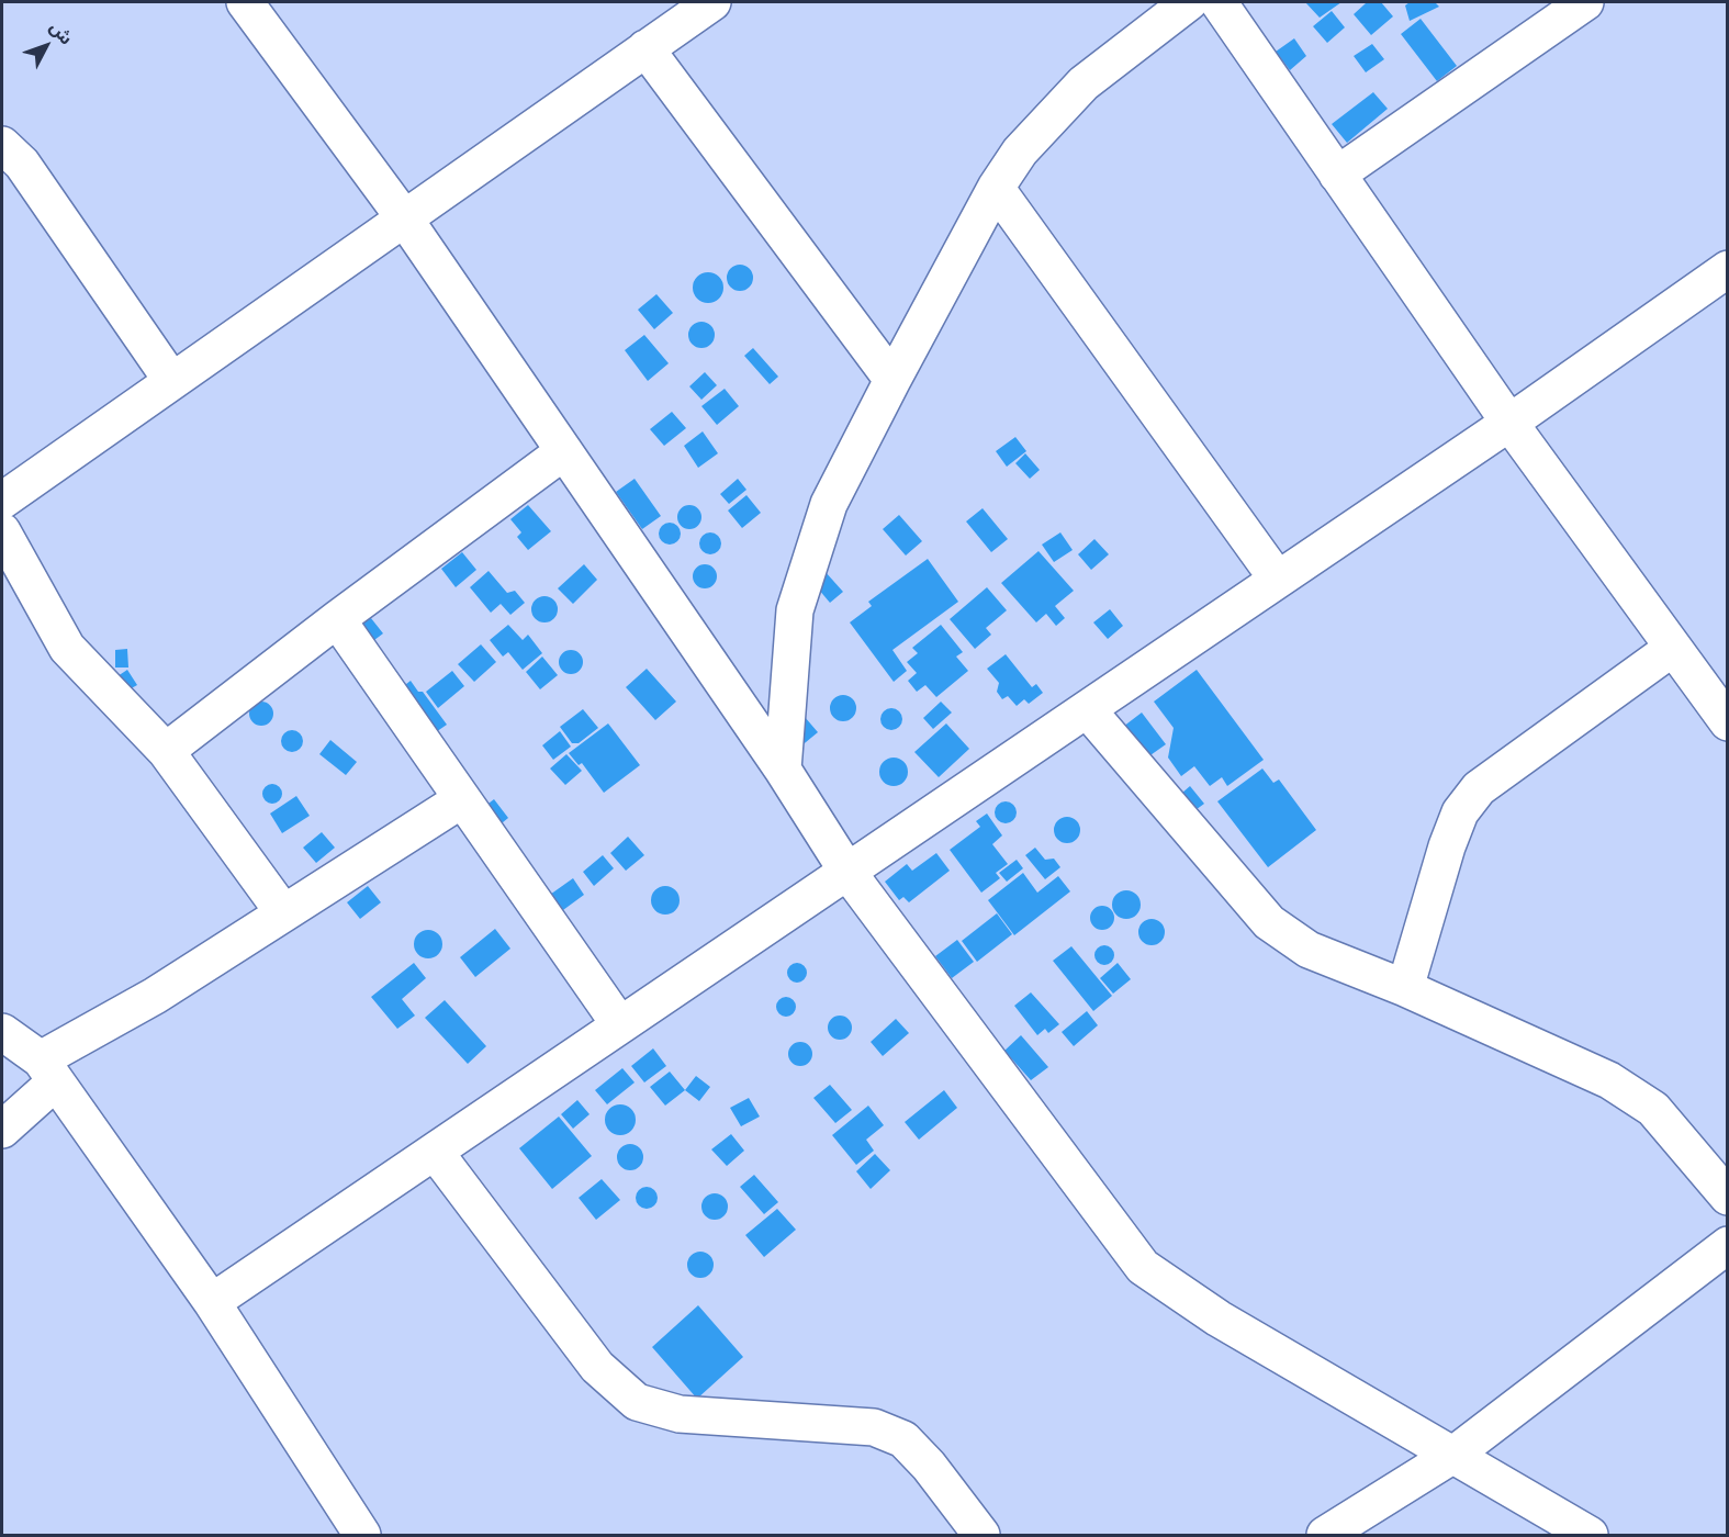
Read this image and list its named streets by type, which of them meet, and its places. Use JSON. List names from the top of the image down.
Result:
{
  "north": "top right"
}
